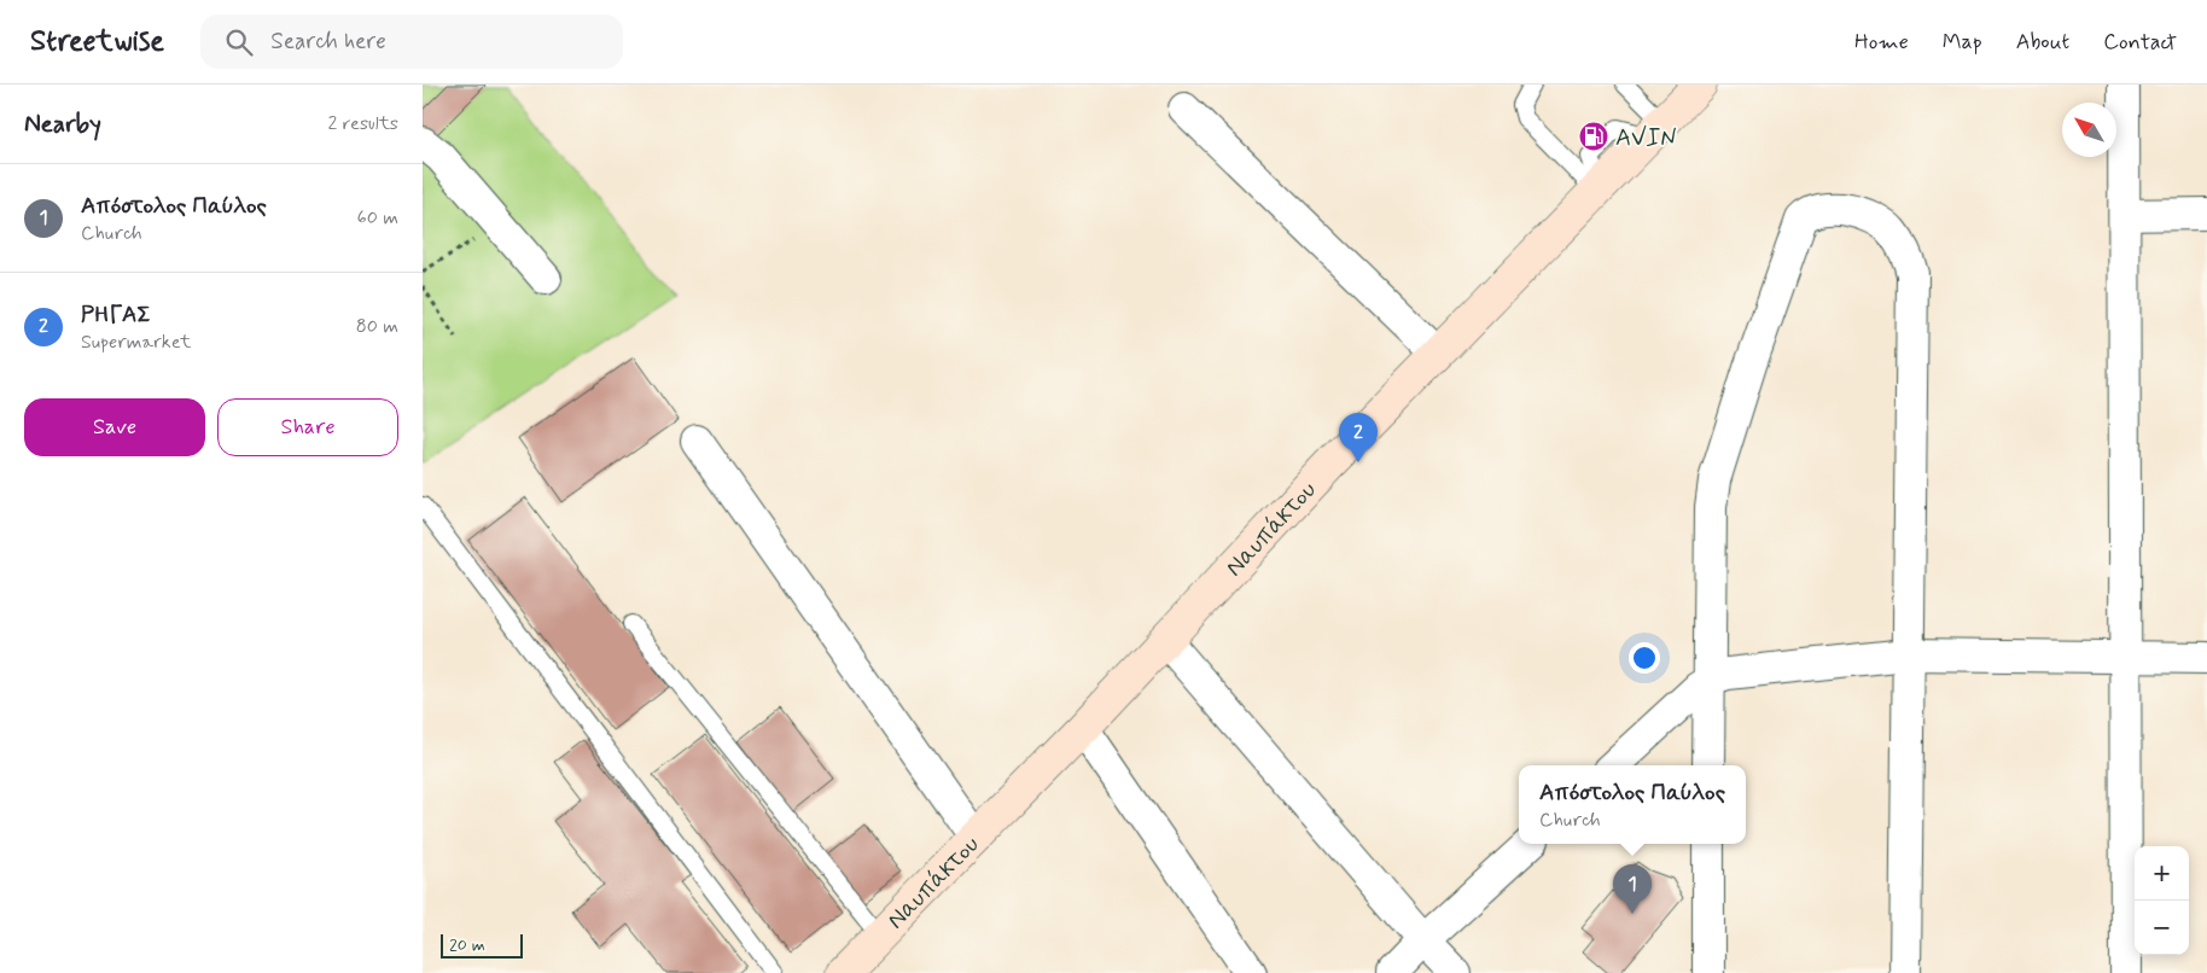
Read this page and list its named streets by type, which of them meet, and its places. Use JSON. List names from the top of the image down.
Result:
{
  "streets": {
    "main road": ["Ναυπάκτου"]
  },
  "places": {
    "fuel station": ["AVIN"]
  },
  "scale_bar": "20 m",
  "north": "top left",
  "page": {
    "header": "Streetwise",
    "search": "Search here",
    "nav": [
      "Home",
      "Map",
      "About",
      "Contact"
    ],
    "heading": ["Nearby", "2 results"],
    "list": [
      {
        "mark": "1",
        "name": "Απόστολος Παύλος",
        "note": "Church",
        "value": "60 m"
      },
      {
        "mark": "2",
        "name": "ΡΗΓΑΣ",
        "note": "Supermarket",
        "value": "80 m"
      }
    ],
    "buttons": ["Save", "Share"],
    "pins": ["2", "1"],
    "popup": ["Απόστολος Παύλος", "Church"],
    "map_buttons": ["+", "−"],
    "scale": "20 m"
  }
}
